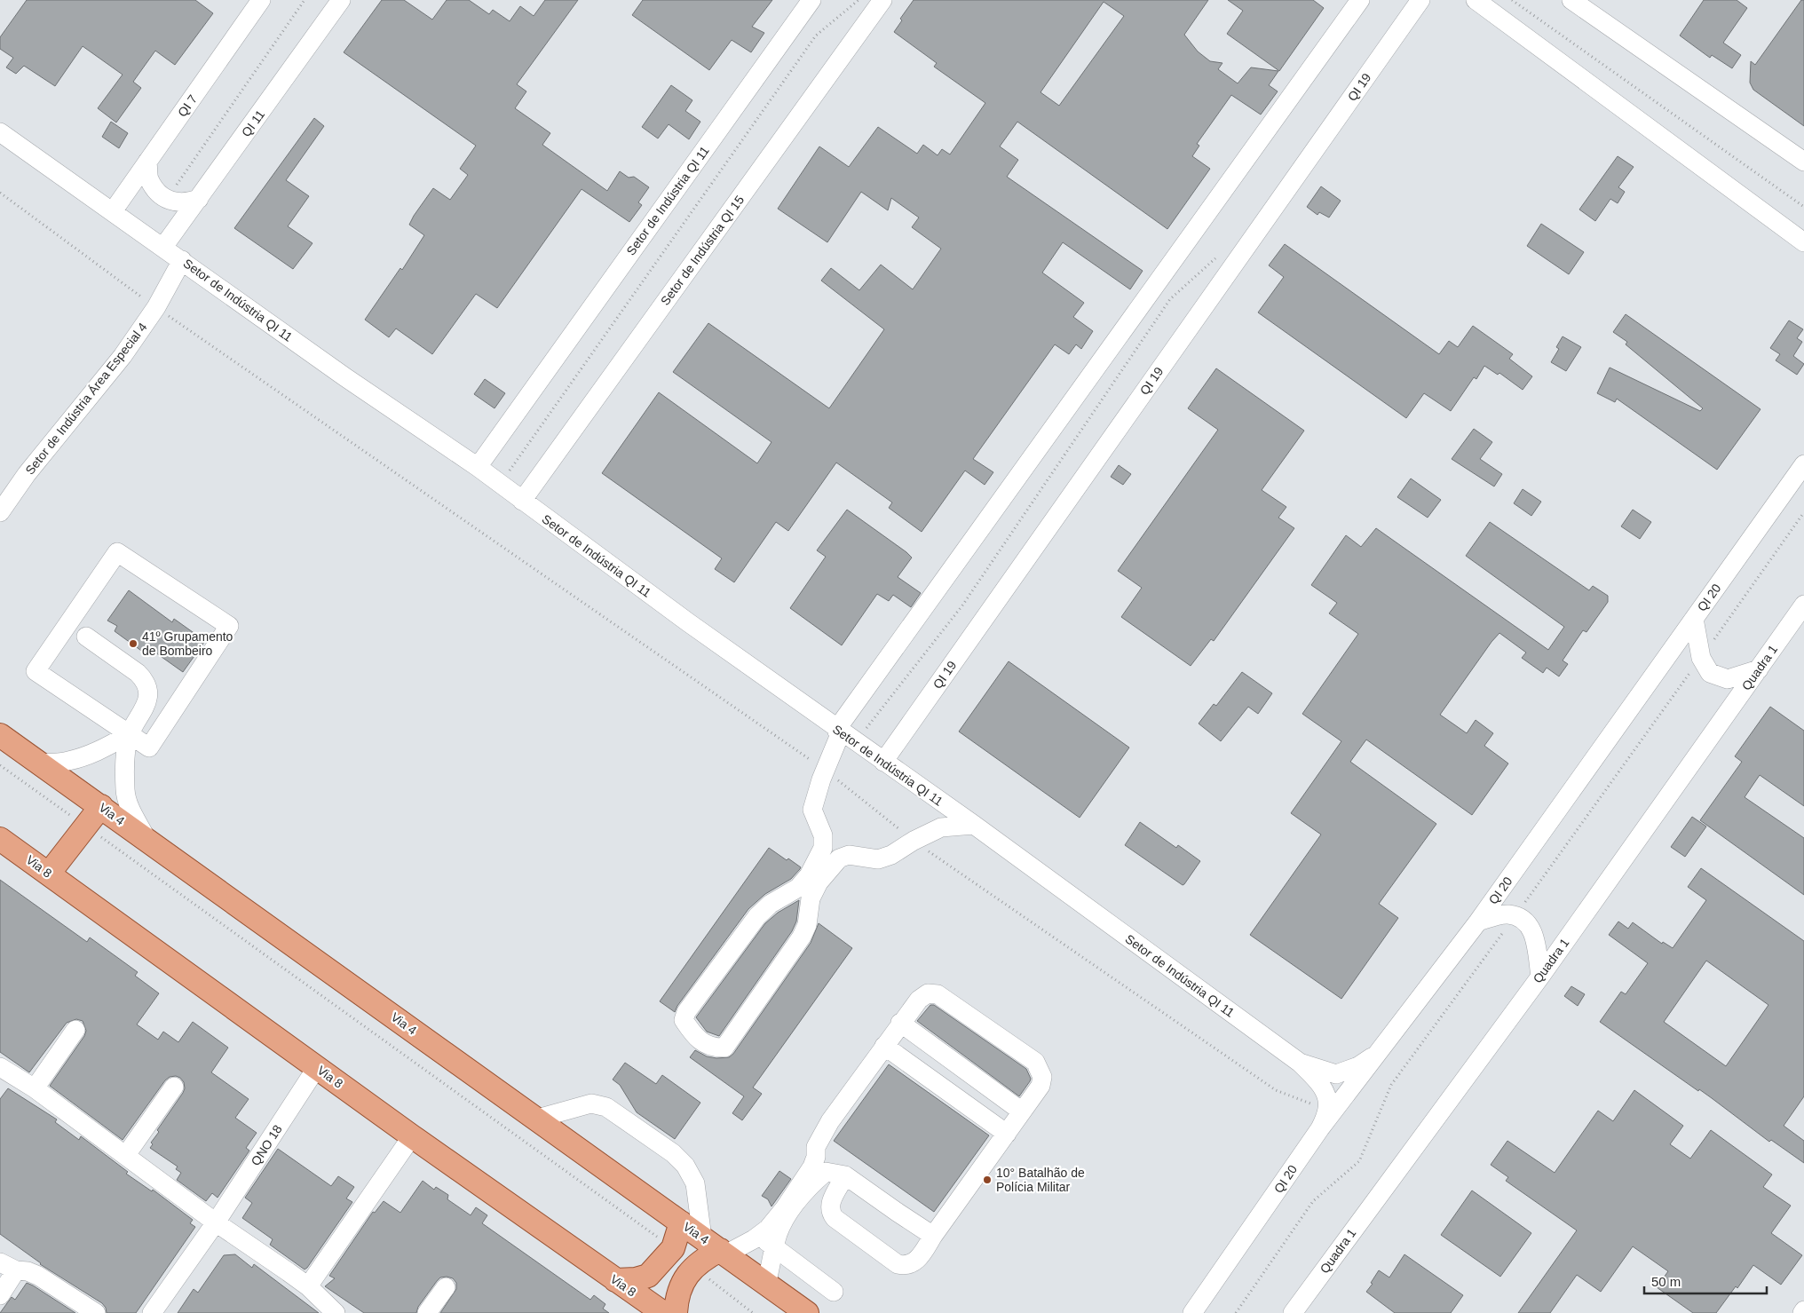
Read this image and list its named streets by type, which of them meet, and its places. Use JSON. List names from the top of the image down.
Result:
{
  "streets": {
    "main road": ["Via 4", "Via 8"],
    "street": [
      "QI 19",
      "QI 7",
      "QI 11",
      "Setor de Indústria QI 11",
      "Setor de Indústria QI 15",
      "Setor de Indústria Área Especial 4",
      "QI 20",
      "Quadra 1",
      "QNO 18"
    ]
  },
  "crossings": [
    ["QI 19", "Setor de Indústria QI 11"],
    ["QI 7", "Setor de Indústria QI 11"],
    ["QI 11", "Setor de Indústria QI 11"],
    ["Setor de Indústria QI 11", "Setor de Indústria QI 15"],
    ["Setor de Indústria QI 11", "Setor de Indústria Área Especial 4"],
    ["Via 8", "QNO 18"]
  ],
  "places": ["41º Grupamento de Bombeiro", "10° Batalhão de Polícia Militar"],
  "scale_bar": "50 m"
}
